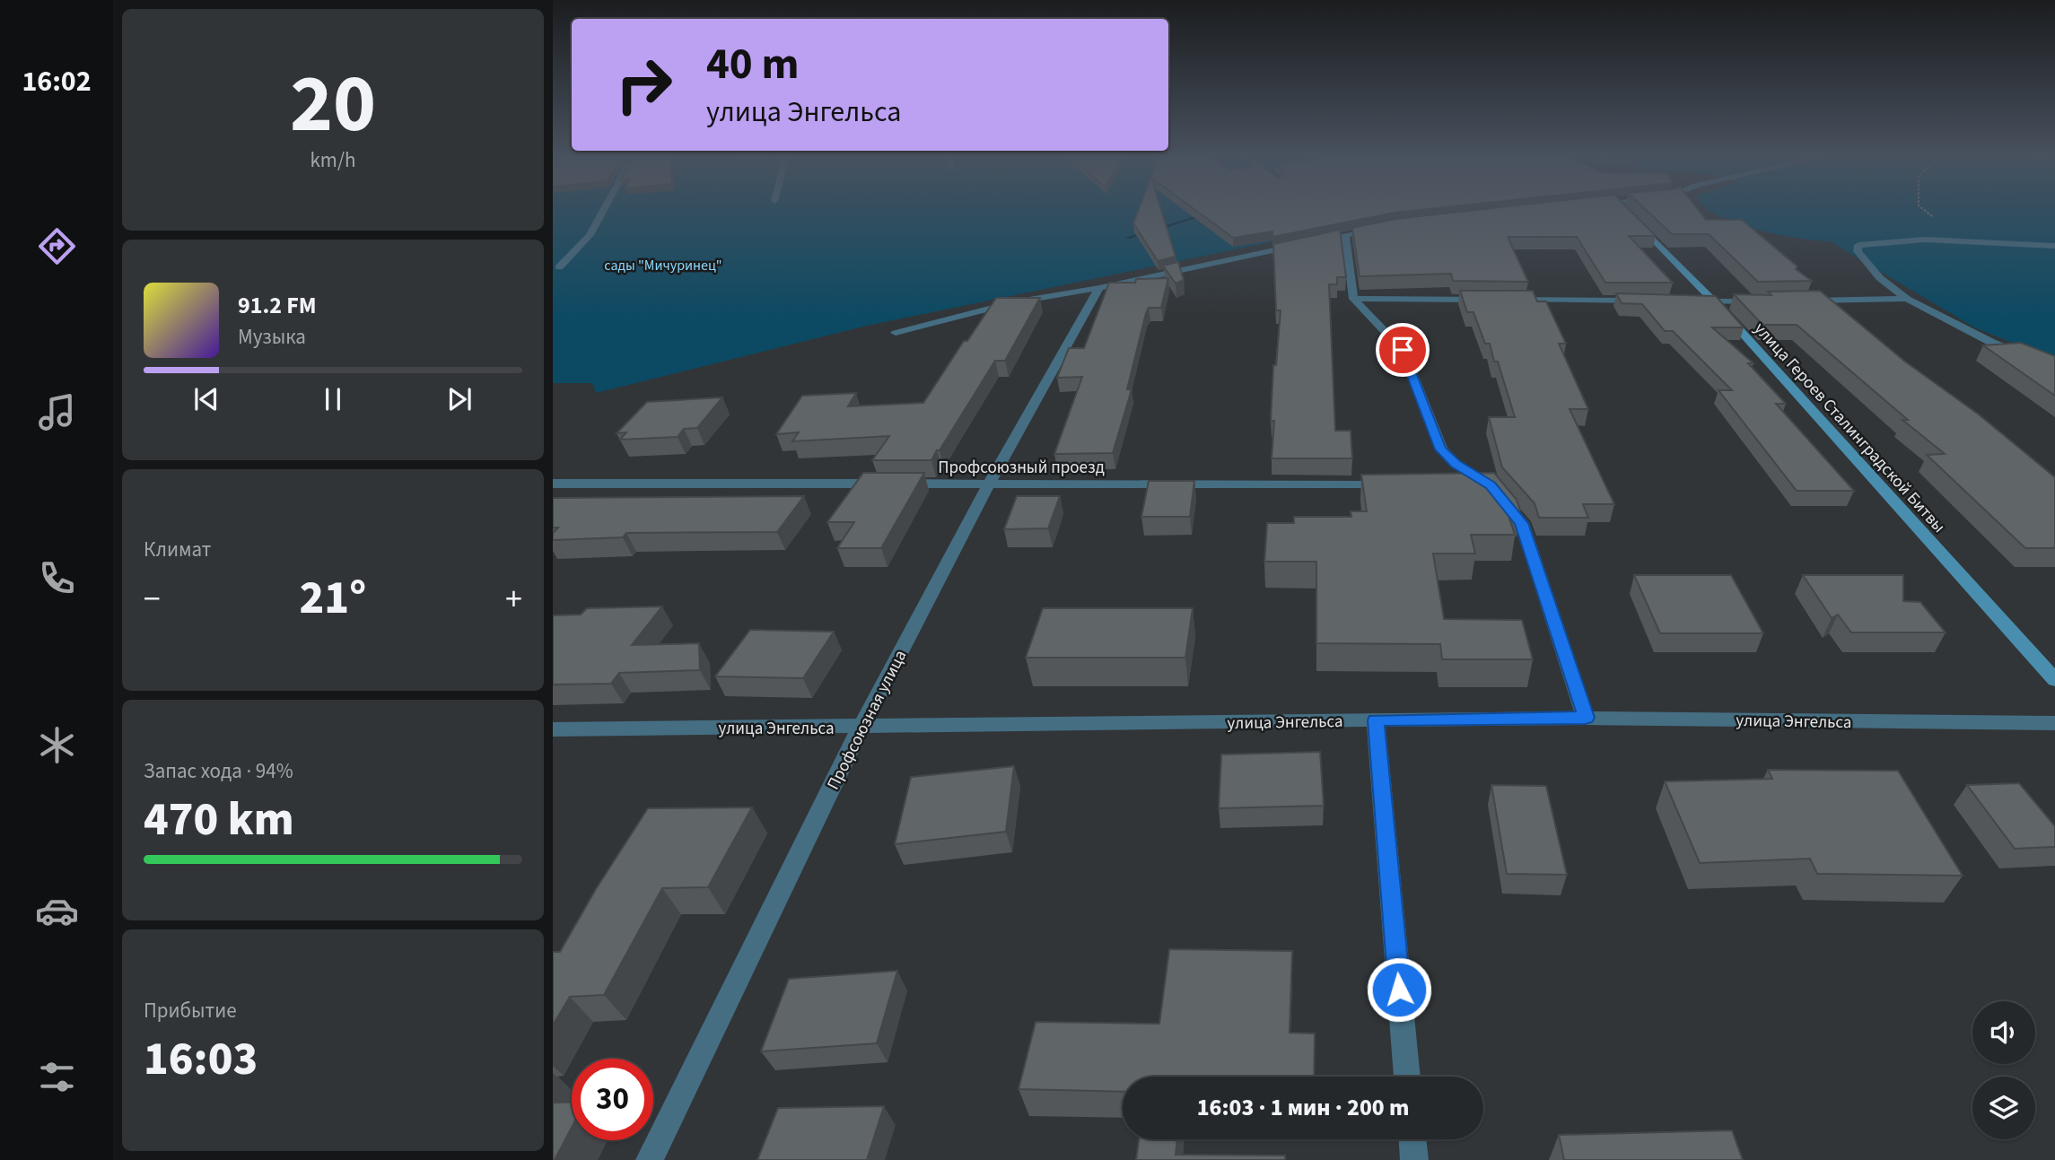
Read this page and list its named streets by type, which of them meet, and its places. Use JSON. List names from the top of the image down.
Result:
{
  "streets": {
    "street": [
      "улица Героев Сталинградской Битвы",
      "Профсоюзный проезд",
      "Профсоюзная улица",
      "улица Энгельса"
    ]
  },
  "crossings": [
    ["Профсоюзный проезд", "Профсоюзная улица"],
    ["Профсоюзная улица", "улица Энгельса"]
  ],
  "parks": ["сады \"Мичуринец\""],
  "page": {
    "tabs": "16:02",
    "tile": [
      ["20", "km/h"],
      "Климат",
      ["Запас хода · 94%", "470 km"],
      ["Прибытие", "16:03"]
    ],
    "turn": ["40 m", "улица Энгельса"],
    "song": ["91.2 FM", "Музыка"],
    "heat": ["−", "21°", "+"],
    "limit": "30",
    "trip": "16:03 · 1 мин · 200 m"
  }
}
